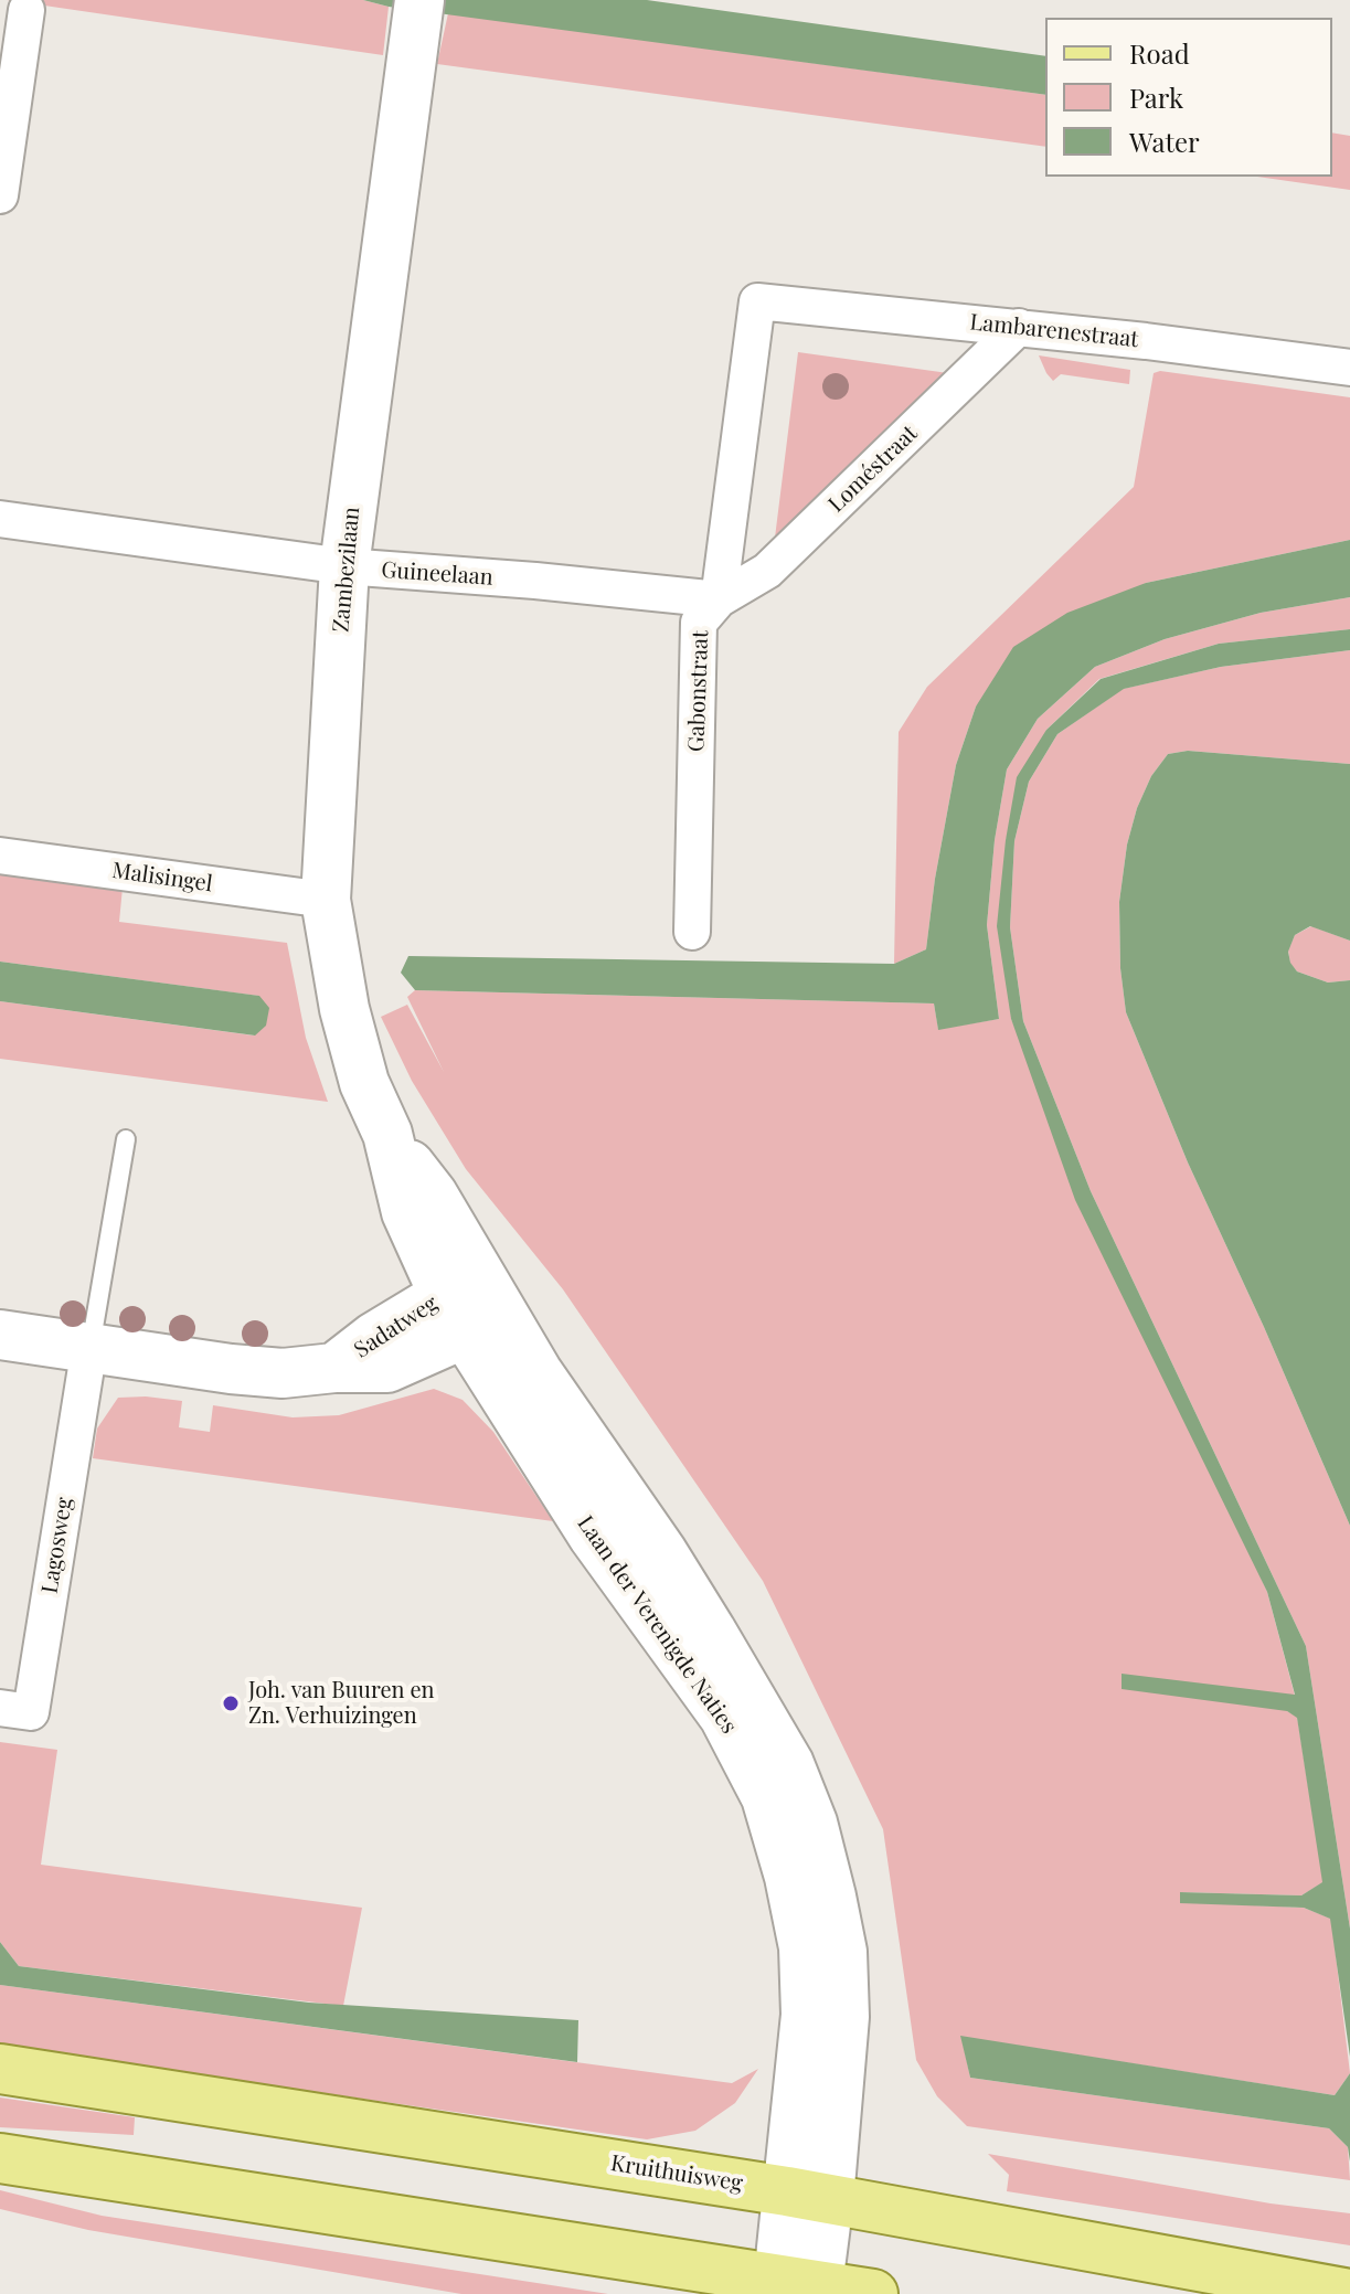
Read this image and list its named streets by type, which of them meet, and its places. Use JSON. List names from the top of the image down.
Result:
{
  "streets": {
    "main road": ["Kruithuisweg"],
    "street": [
      "Lambarenestraat",
      "Loméstraat",
      "Zambezilaan",
      "Guineelaan",
      "Gabonstraat",
      "Malisingel",
      "Sadatweg",
      "Lagosweg",
      "Laan der Verenigde Naties"
    ]
  },
  "crossings": [
    ["Lambarenestraat", "Loméstraat"],
    ["Lambarenestraat", "Gabonstraat"],
    ["Loméstraat", "Guineelaan"],
    ["Loméstraat", "Gabonstraat"],
    ["Zambezilaan", "Guineelaan"],
    ["Zambezilaan", "Malisingel"],
    ["Zambezilaan", "Sadatweg"],
    ["Zambezilaan", "Laan der Verenigde Naties"],
    ["Guineelaan", "Gabonstraat"],
    ["Sadatweg", "Lagosweg"],
    ["Sadatweg", "Laan der Verenigde Naties"],
    ["Laan der Verenigde Naties", "Kruithuisweg"]
  ],
  "places": ["Joh. van Buuren en Zn. Verhuizingen"],
  "legend": ["Road", "Park", "Water"]
}
